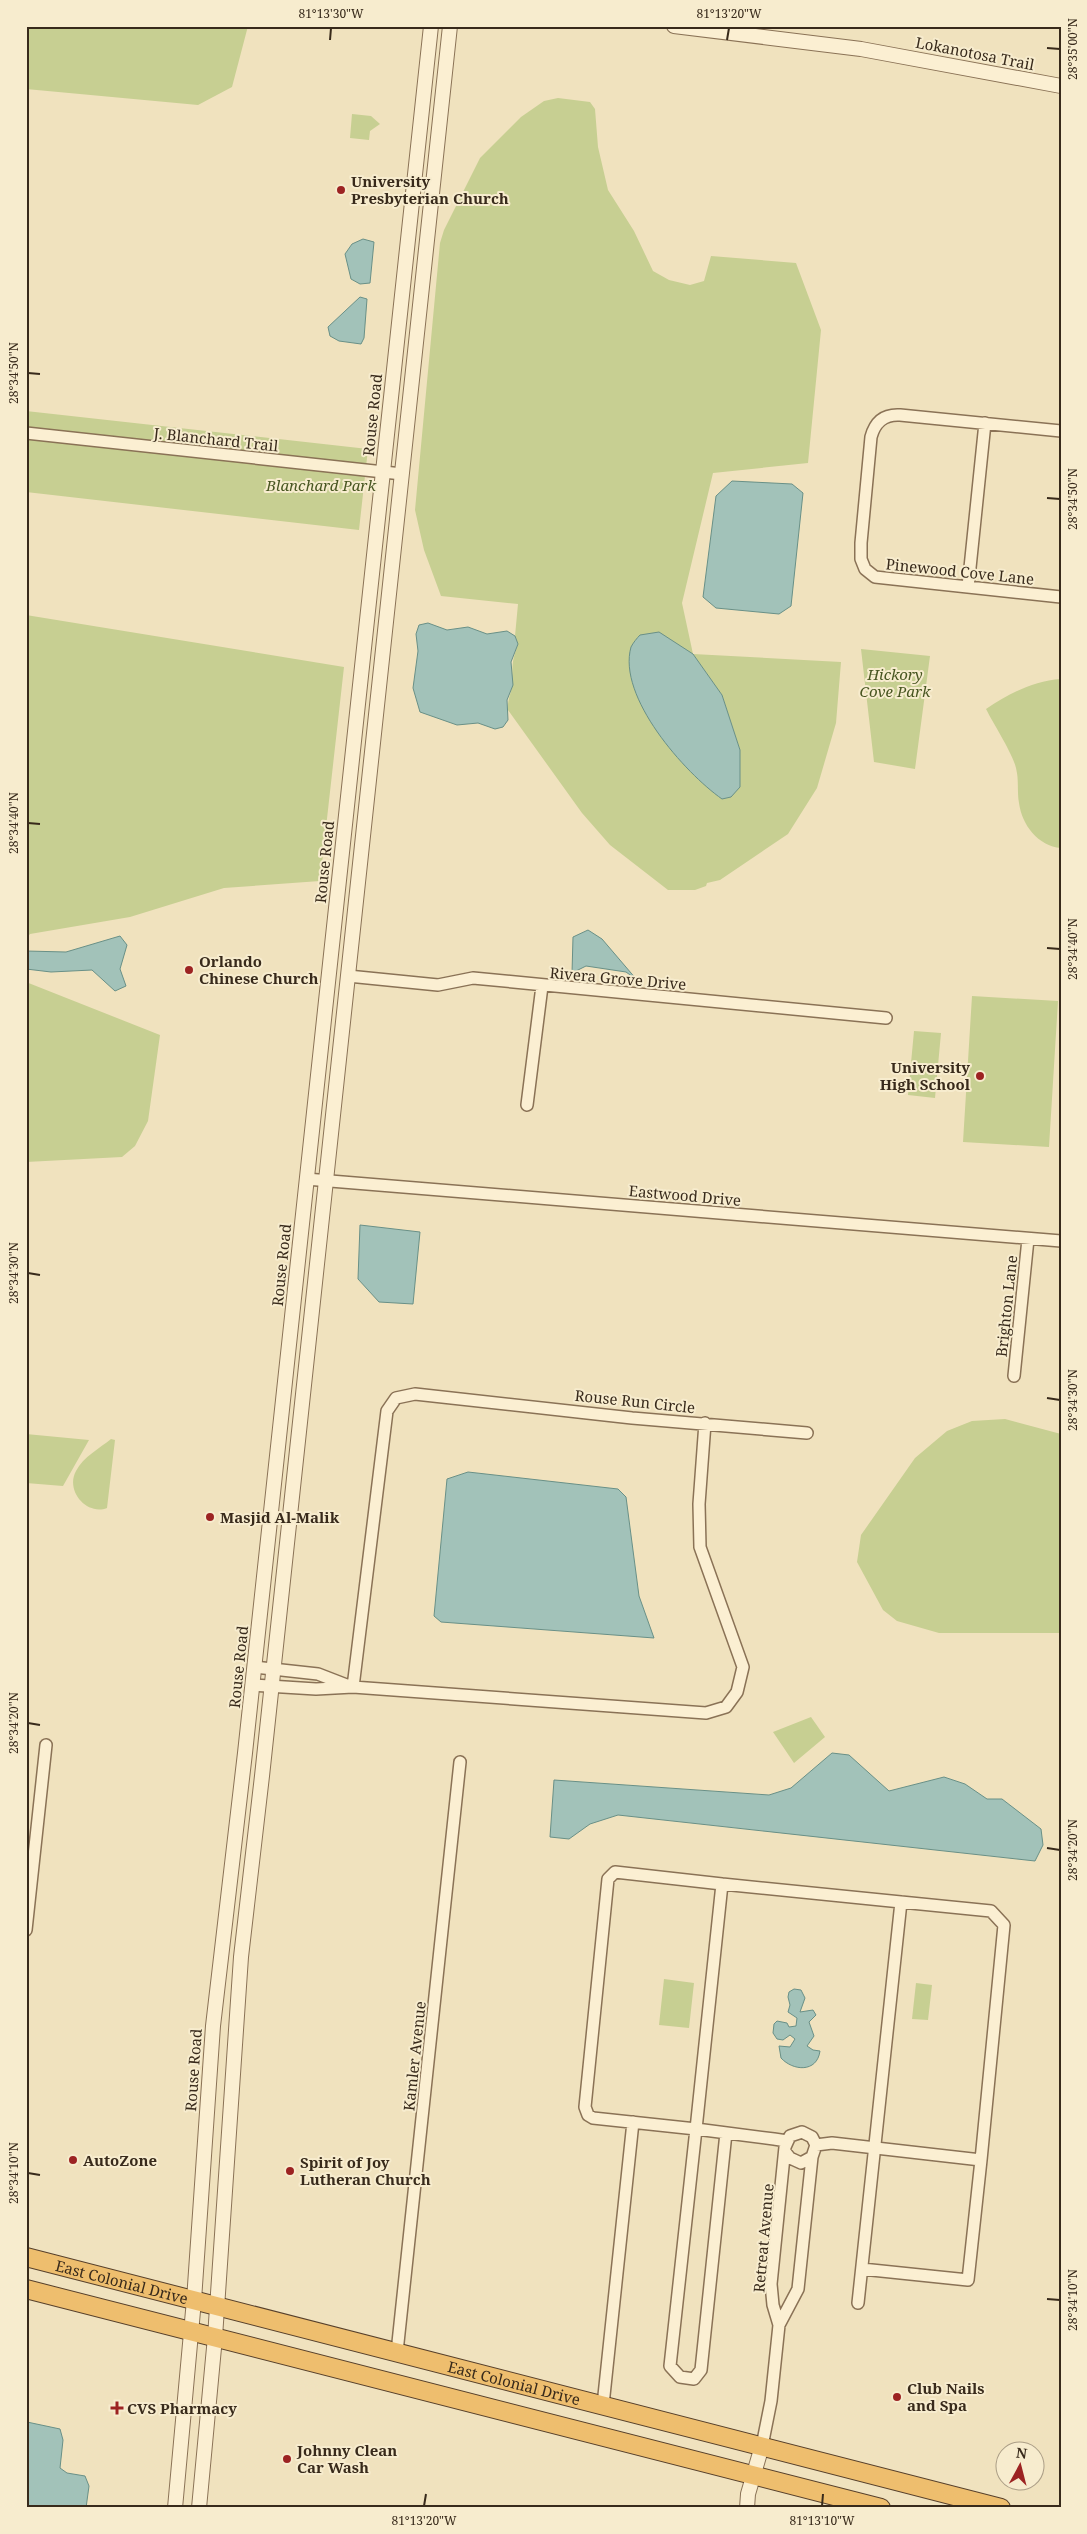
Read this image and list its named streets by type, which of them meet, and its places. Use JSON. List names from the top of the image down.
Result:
{
  "streets": {
    "highway": ["East Colonial Drive"],
    "street": [
      "Lokanotosa Trail",
      "Rouse Road",
      "J. Blanchard Trail",
      "Pinewood Cove Lane",
      "Rivera Grove Drive",
      "Eastwood Drive",
      "Brighton Lane",
      "Rouse Run Circle",
      "Kamler Avenue",
      "Retreat Avenue"
    ]
  },
  "crossings": [
    ["Rouse Road", "J. Blanchard Trail"],
    ["Rouse Road", "Eastwood Drive"],
    ["Rouse Road", "Rouse Run Circle"],
    ["Rouse Road", "East Colonial Drive"],
    ["Eastwood Drive", "Brighton Lane"],
    ["Kamler Avenue", "East Colonial Drive"],
    ["Retreat Avenue", "East Colonial Drive"]
  ],
  "parks": ["Blanchard Park", "Hickory Cove Park"],
  "places": {
    "other": [
      "University Presbyterian Church",
      "Orlando Chinese Church",
      "University High School",
      "Masjid Al-Malik",
      "AutoZone",
      "Spirit of Joy Lutheran Church",
      "Club Nails and Spa",
      "Johnny Clean Car Wash"
    ],
    "health": ["CVS Pharmacy"]
  },
  "north": "top",
  "coordinates": [
    "81°13'30\"W",
    "81°13'20\"W",
    "28°35'00\"N",
    "28°34'50\"N",
    "28°34'40\"N",
    "28°34'30\"N",
    "28°34'20\"N",
    "28°34'10\"N",
    "81°13'10\"W"
  ]
}
